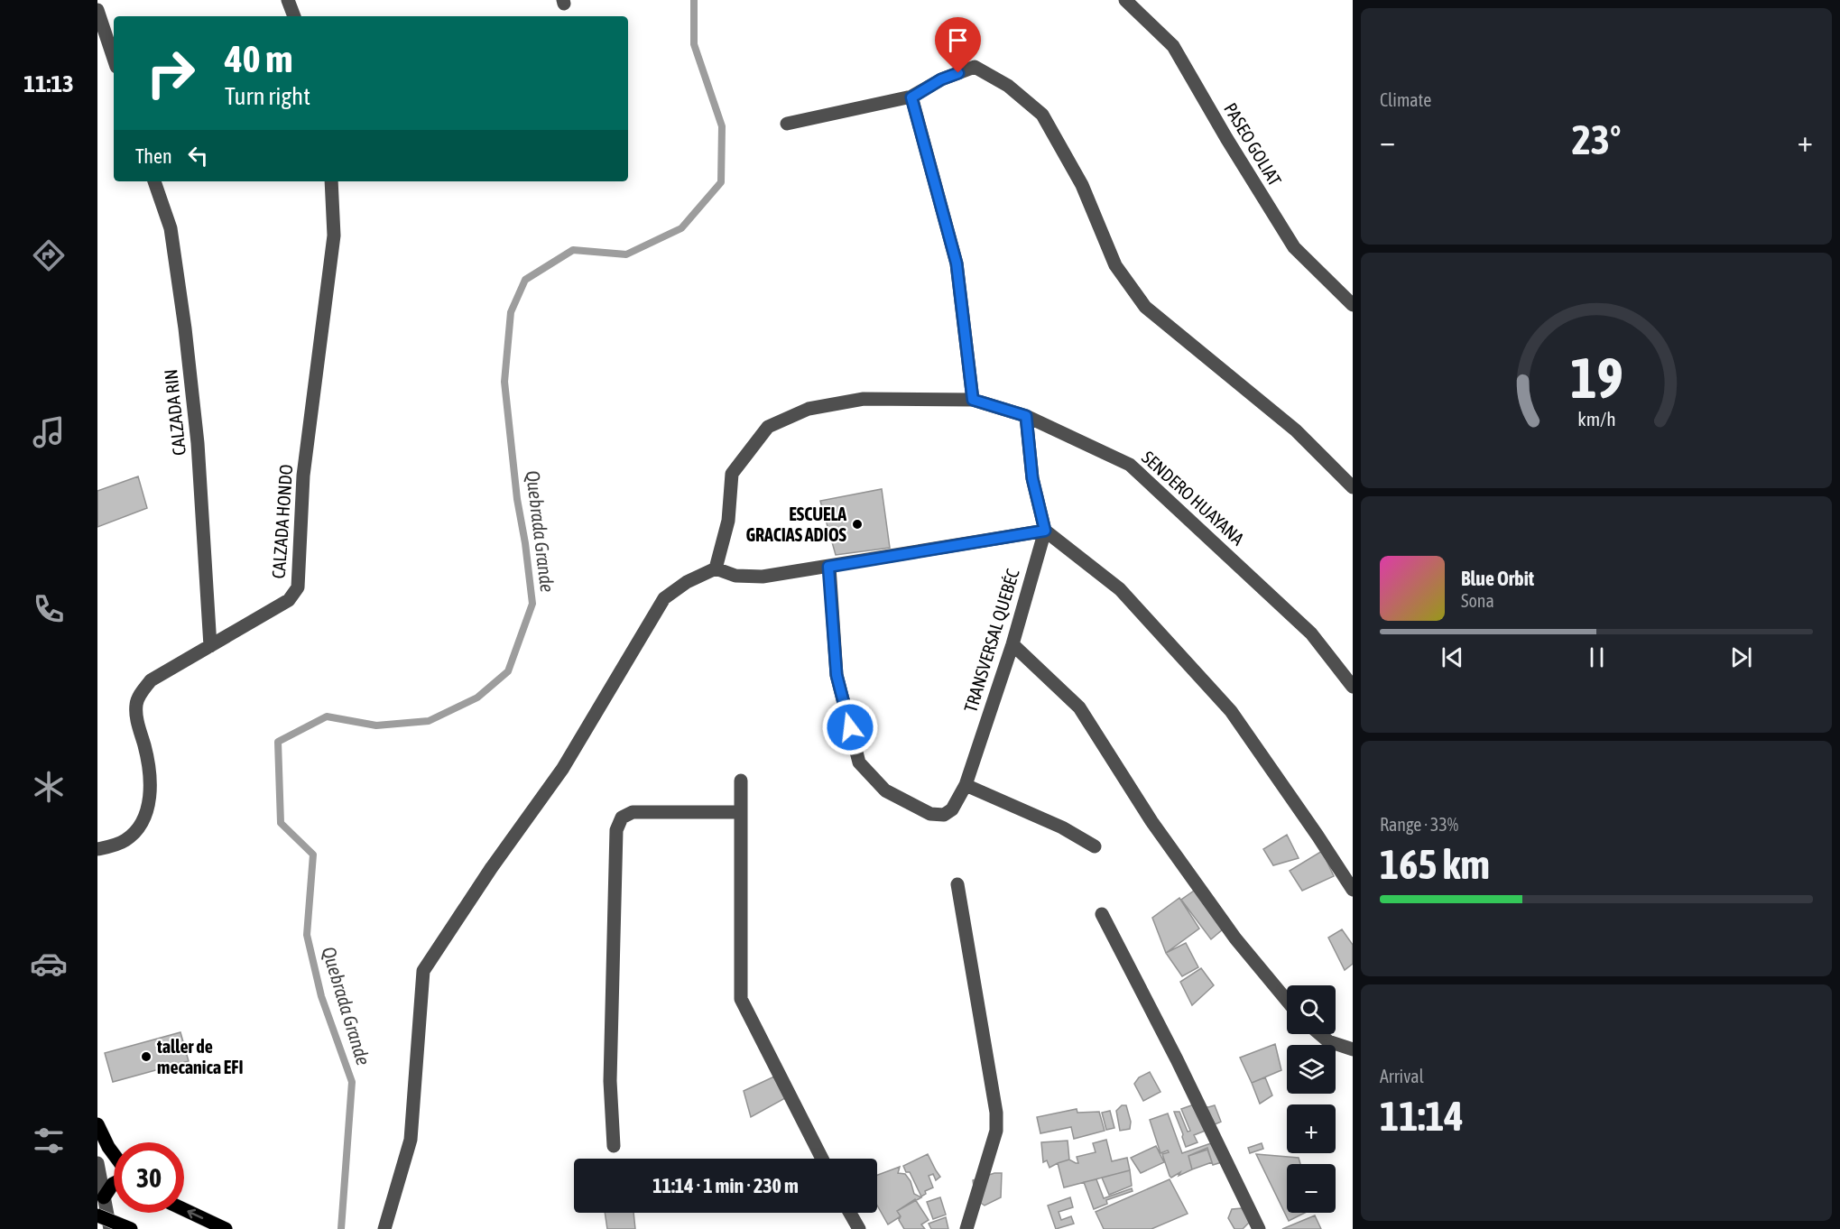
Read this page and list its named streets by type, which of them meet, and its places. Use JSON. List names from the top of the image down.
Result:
{
  "streets": {
    "street": [
      "PASEO GOLIAT",
      "CALZADA RIN",
      "SENDERO HUAYANA",
      "CALZADA HONDO",
      "TRANSVERSAL QUEBÉC"
    ]
  },
  "crossings": [
    ["CALZADA RIN", "CALZADA HONDO"],
    ["SENDERO HUAYANA", "TRANSVERSAL QUEBÉC"]
  ],
  "water": ["Quebrada Grande"],
  "places": ["ESCUELA GRACIAS ADIOS", "taller de mecanica EFI"],
  "page": {
    "tabs": "11:13",
    "tile": [
      "Climate",
      ["Range · 33%", "165 km"],
      ["Arrival", "11:14"]
    ],
    "turn": ["40 m", "Turn right"],
    "heat": ["−", "23°", "+"],
    "then": "Then",
    "song": ["Blue Orbit", "Sona"],
    "map_buttons": ["+", "−"],
    "limit": "30",
    "trip": "11:14 · 1 min · 230 m",
    "gauge": ["19", "km/h"]
  }
}
